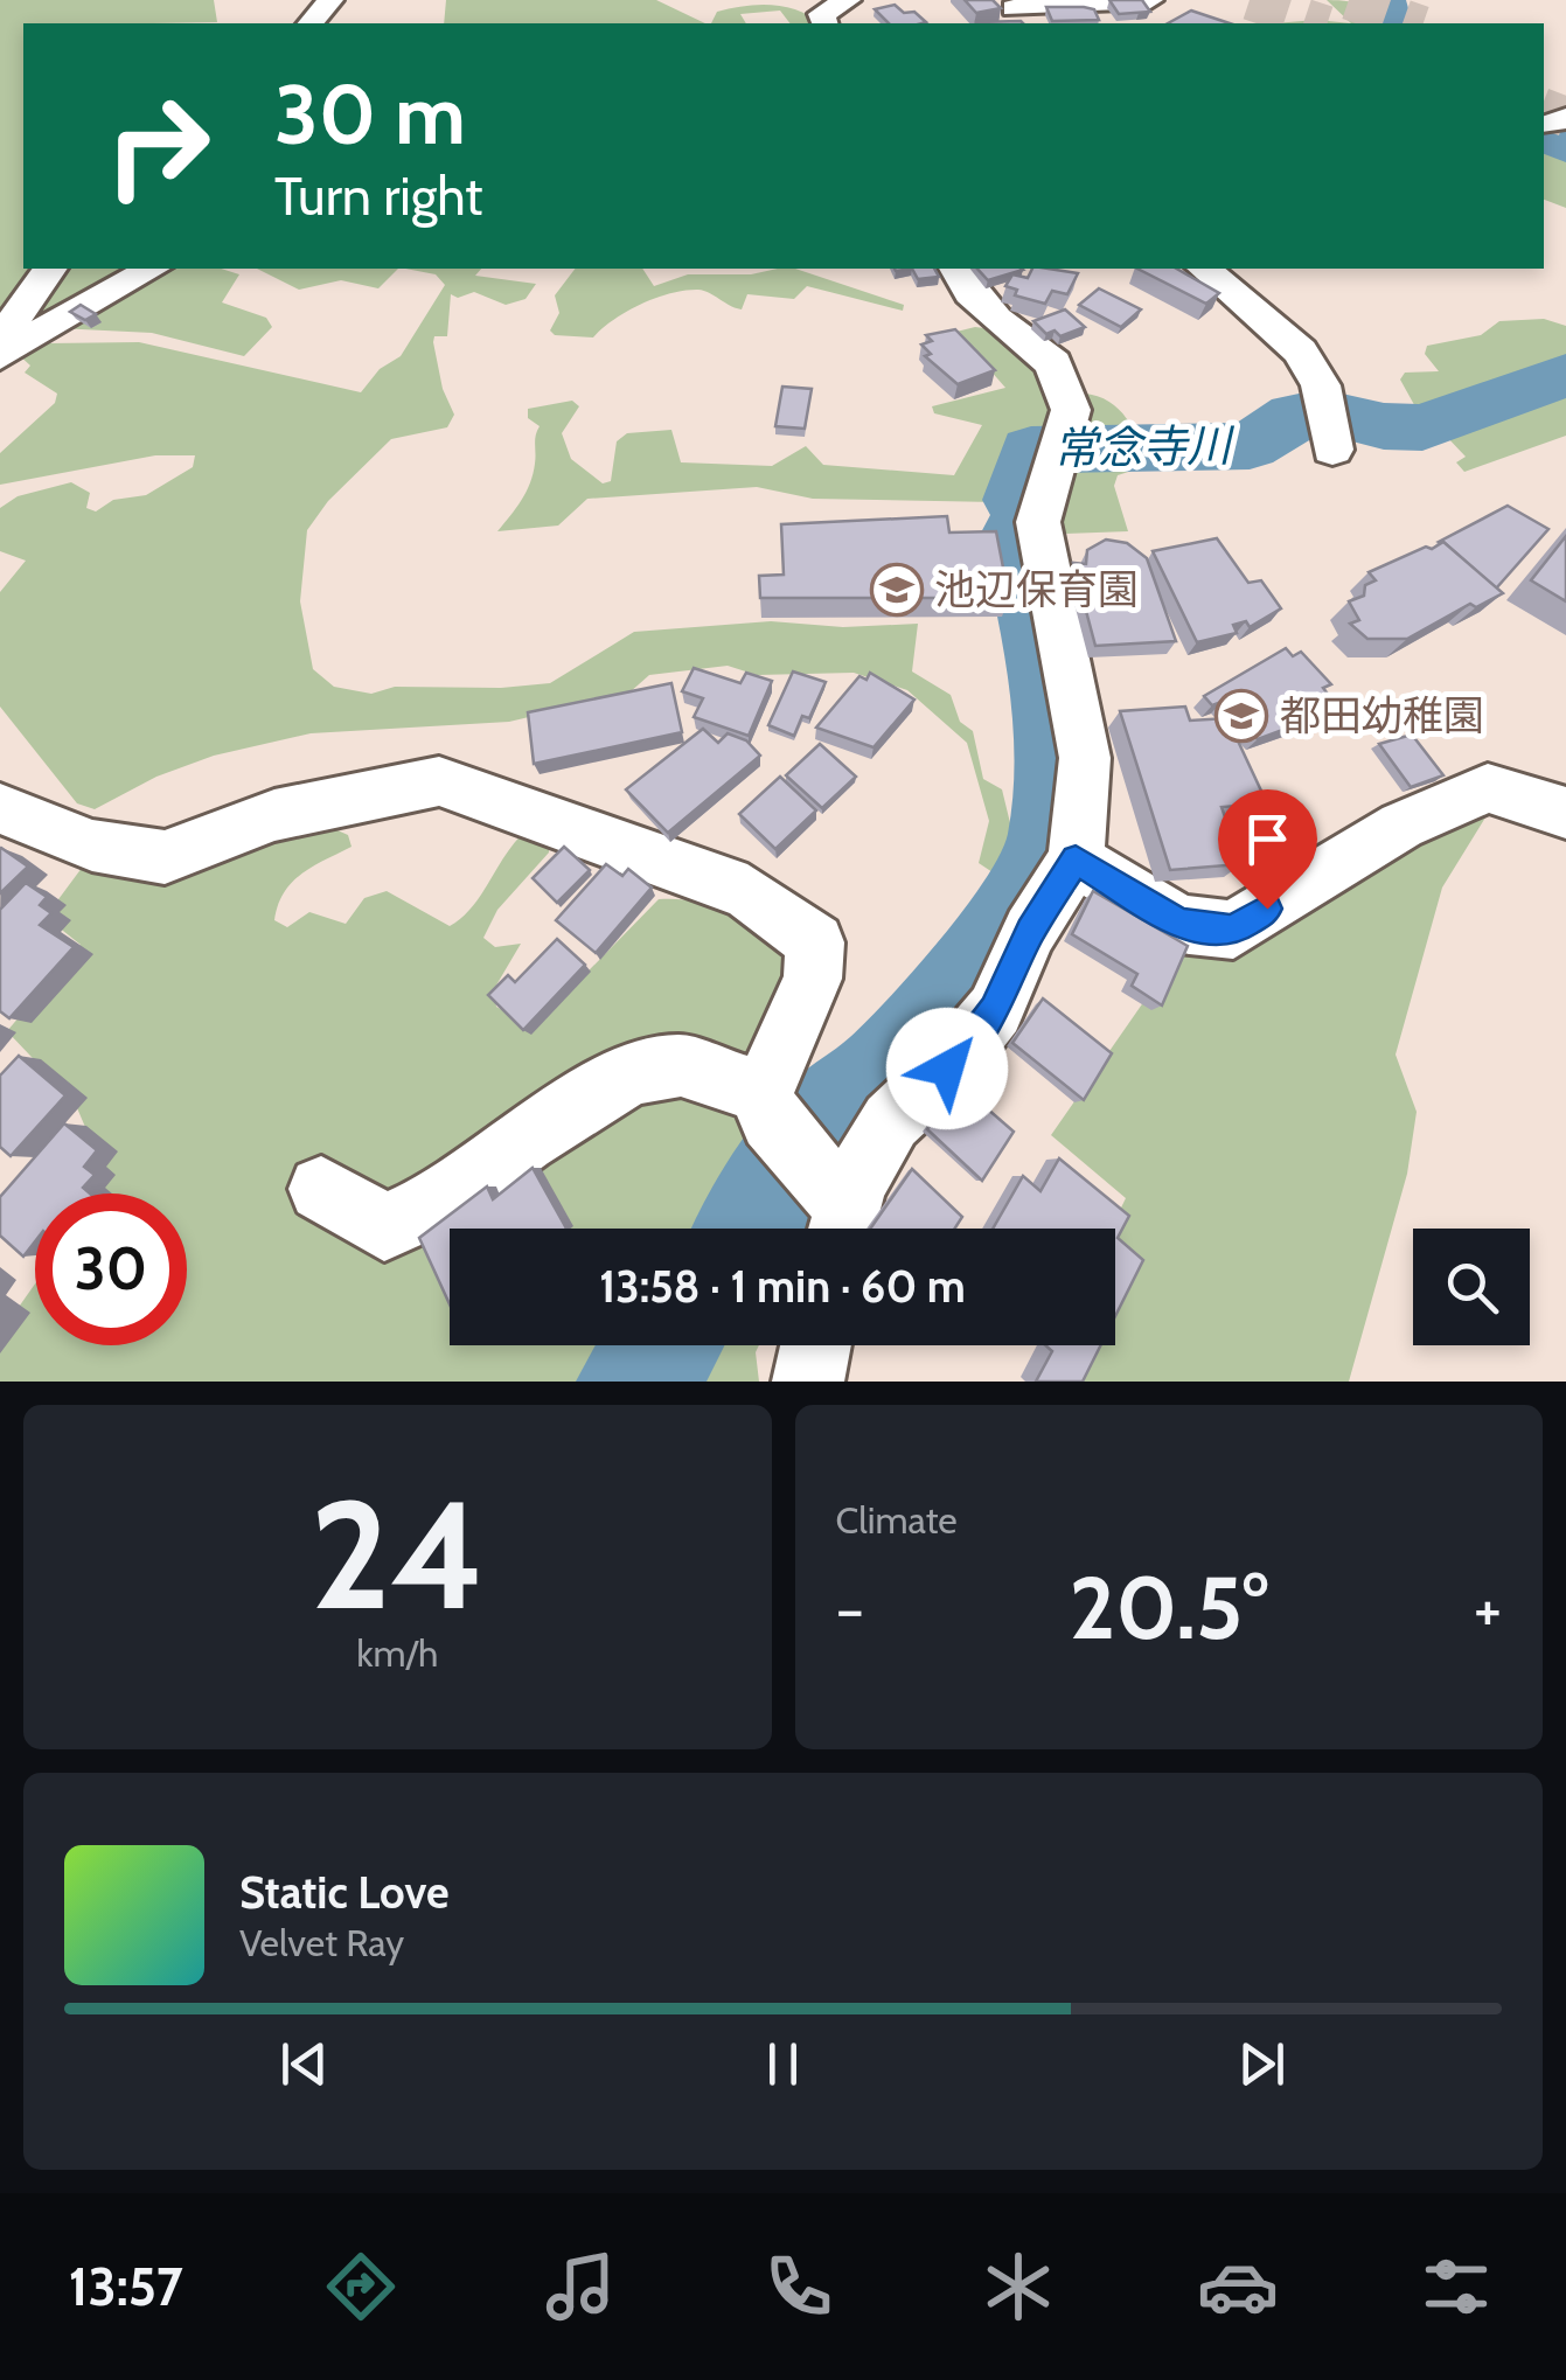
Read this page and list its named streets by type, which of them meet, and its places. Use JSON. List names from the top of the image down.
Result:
{
  "water": ["常念寺川"],
  "places": {
    "school or university": ["池辺保育園", "都田幼稚園"]
  },
  "page": {
    "turn": ["30 m", "Turn right"],
    "limit": "30",
    "trip": "13:58 · 1 min · 60 m",
    "tile": [
      ["24", "km/h"],
      "Climate"
    ],
    "heat": ["−", "20.5°", "+"],
    "song": ["Static Love", "Velvet Ray"],
    "tabs": "13:57"
  }
}
